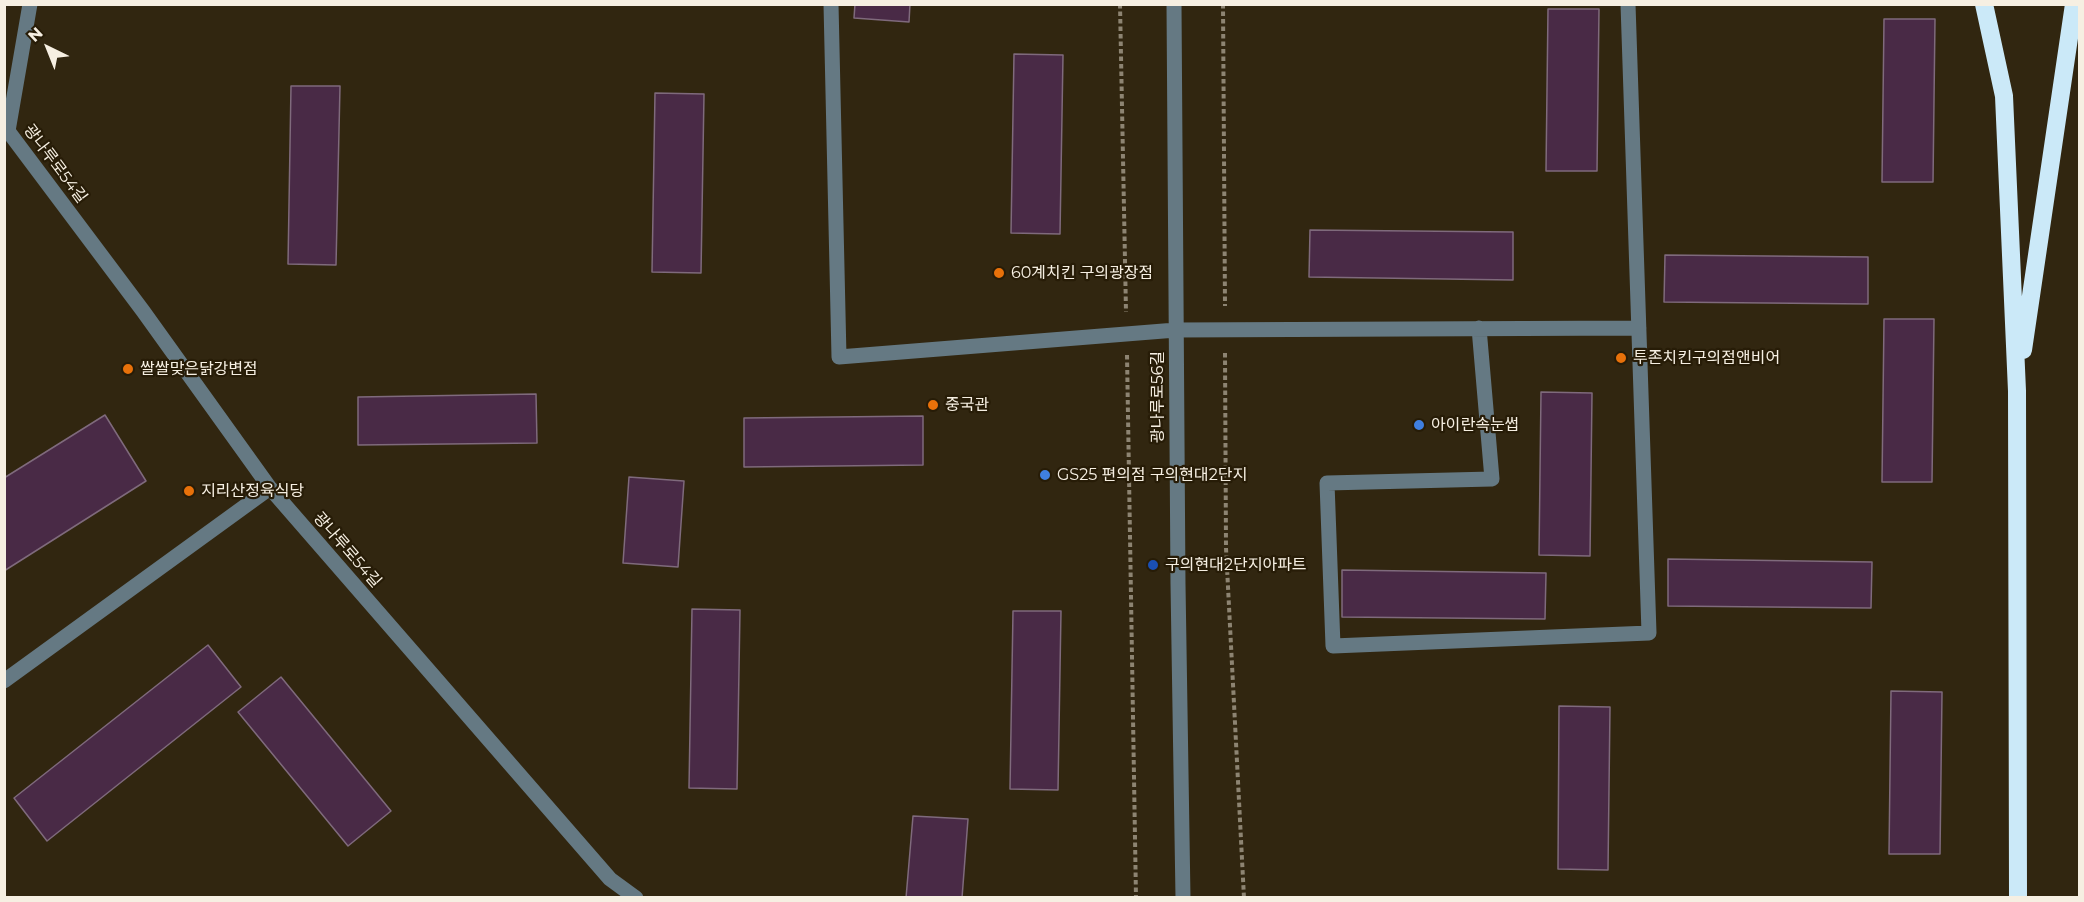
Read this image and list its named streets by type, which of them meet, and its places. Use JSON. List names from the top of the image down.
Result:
{
  "streets": {
    "street": ["광나루로54길", "광나루로56길"]
  },
  "places": [
    "60계치킨 구의광장점",
    "투존치킨구의점앤비어",
    "쌀쌀맞은닭강변점",
    "중국관",
    "아이란속눈썹",
    "GS25 편의점 구의현대2단지",
    "지리산정육식당",
    "구의현대2단지아파트"
  ],
  "north": "top left"
}
